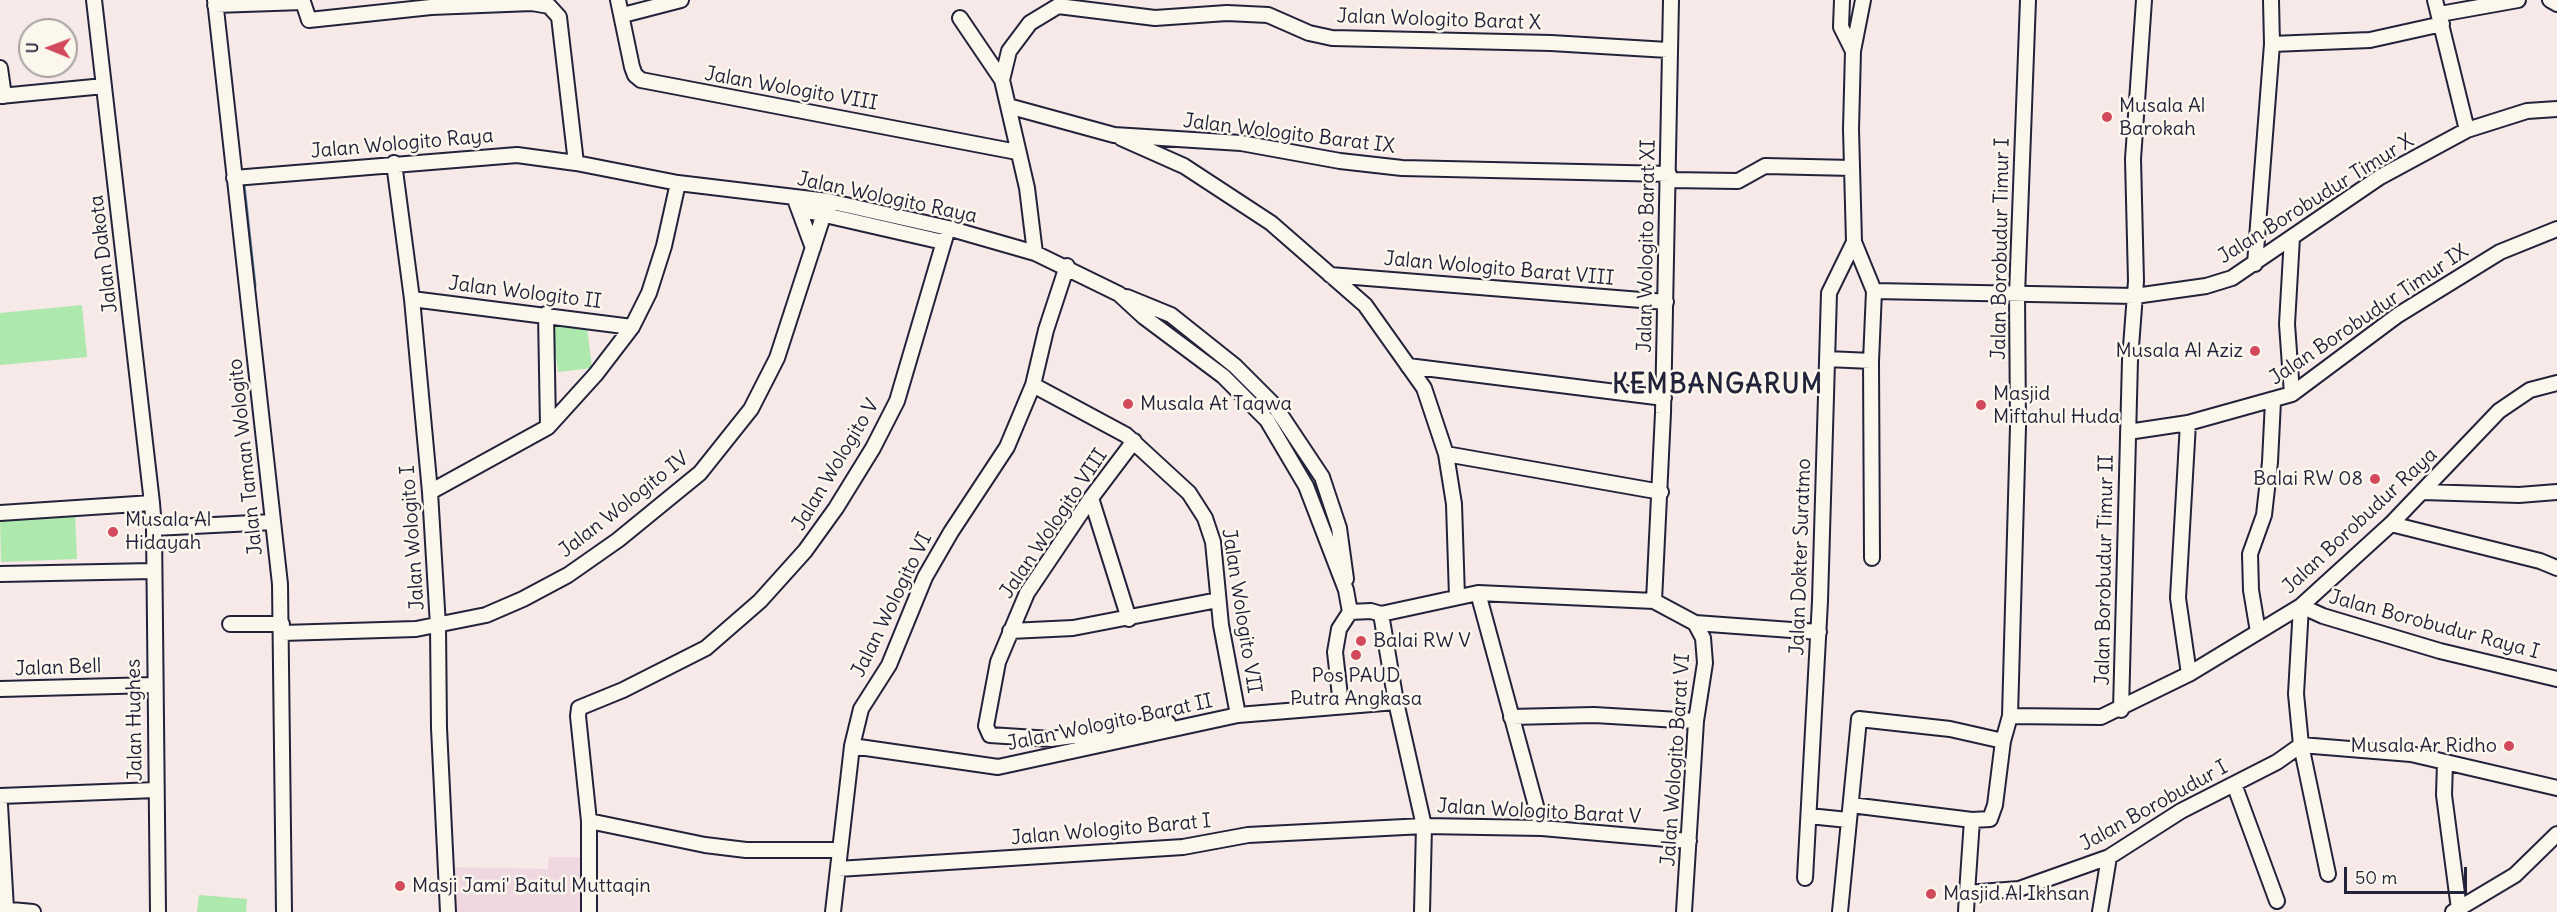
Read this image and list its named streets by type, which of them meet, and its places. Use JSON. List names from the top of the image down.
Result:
{
  "streets": {
    "street": [
      "Jalan Wologito Barat X",
      "Jalan Wologito VIII",
      "Jalan Wologito Barat IX",
      "Jalan Wologito Raya",
      "Jalan Borobudur Timur X",
      "Jalan Wologito Barat XI",
      "Jalan Borobudur Timur I",
      "Jalan Dakota",
      "Jalan Wologito Barat VIII",
      "Jalan Wologito II",
      "Jalan Borobudur Timur IX",
      "Jalan Taman Wologito",
      "Jalan Wologito V",
      "Jalan Wologito IV",
      "Jalan Borobudur Raya",
      "Jalan Wologito I",
      "Jalan Dokter Suratmo",
      "Jalan Borobudur Timur II",
      "Jalan Wologito VI",
      "Jalan Wologito VII",
      "Jalan Borobudur Raya I",
      "Jalan Bell",
      "Jalan Hughes",
      "Jalan Wologito Barat II",
      "Jalan Wologito Barat VI",
      "Jalan Borobudur I",
      "Jalan Wologito Barat V",
      "Jalan Wologito Barat I"
    ]
  },
  "crossings": [
    ["Jalan Wologito Barat X", "Jalan Wologito Barat XI"],
    ["Jalan Wologito VIII", "Jalan Wologito VII"],
    ["Jalan Wologito VIII", "Jalan Wologito Barat II"],
    ["Jalan Wologito Barat IX", "Jalan Wologito Barat XI"],
    ["Jalan Wologito Barat IX", "Jalan Dokter Suratmo"],
    ["Jalan Wologito Raya", "Jalan Taman Wologito"],
    ["Jalan Wologito Raya", "Jalan Wologito V"],
    ["Jalan Wologito Raya", "Jalan Wologito IV"],
    ["Jalan Wologito Raya", "Jalan Wologito I"],
    ["Jalan Wologito Raya", "Jalan Wologito VI"],
    ["Jalan Borobudur Timur X", "Jalan Borobudur Timur I"],
    ["Jalan Borobudur Timur X", "Jalan Dokter Suratmo"],
    ["Jalan Borobudur Timur X", "Jalan Borobudur Timur II"],
    ["Jalan Wologito Barat XI", "Jalan Wologito Barat VIII"],
    ["Jalan Borobudur Timur I", "Jalan Borobudur Raya"],
    ["Jalan Dakota", "Jalan Hughes"],
    ["Jalan Wologito II", "Jalan Wologito I"],
    ["Jalan Borobudur Timur IX", "Jalan Borobudur Timur II"],
    ["Jalan Taman Wologito", "Jalan Wologito IV"],
    ["Jalan Wologito IV", "Jalan Wologito I"],
    ["Jalan Borobudur Raya", "Jalan Borobudur Timur II"],
    ["Jalan Borobudur Raya", "Jalan Borobudur Raya I"],
    ["Jalan Wologito VI", "Jalan Wologito VII"],
    ["Jalan Wologito VI", "Jalan Wologito Barat II"],
    ["Jalan Wologito VI", "Jalan Wologito Barat I"],
    ["Jalan Wologito VII", "Jalan Wologito Barat II"],
    ["Jalan Bell", "Jalan Hughes"],
    ["Jalan Wologito Barat VI", "Jalan Wologito Barat V"],
    ["Jalan Wologito Barat V", "Jalan Wologito Barat I"]
  ],
  "districts": ["KEMBANGARUM"],
  "places": [
    "Musala Al Barokah",
    "Musala Al Aziz",
    "Musala At Taqwa",
    "Masjid Miftahul Huda",
    "Balai RW 08",
    "Musala Al Hidayah",
    "Balai RW V",
    "Pos PAUD Putra Angkasa",
    "Musala Ar Ridho",
    "Masji Jami' Baitul Muttaqin",
    "Masjid Al Ikhsan"
  ],
  "scale_bar": "50 m",
  "north": "left"
}
